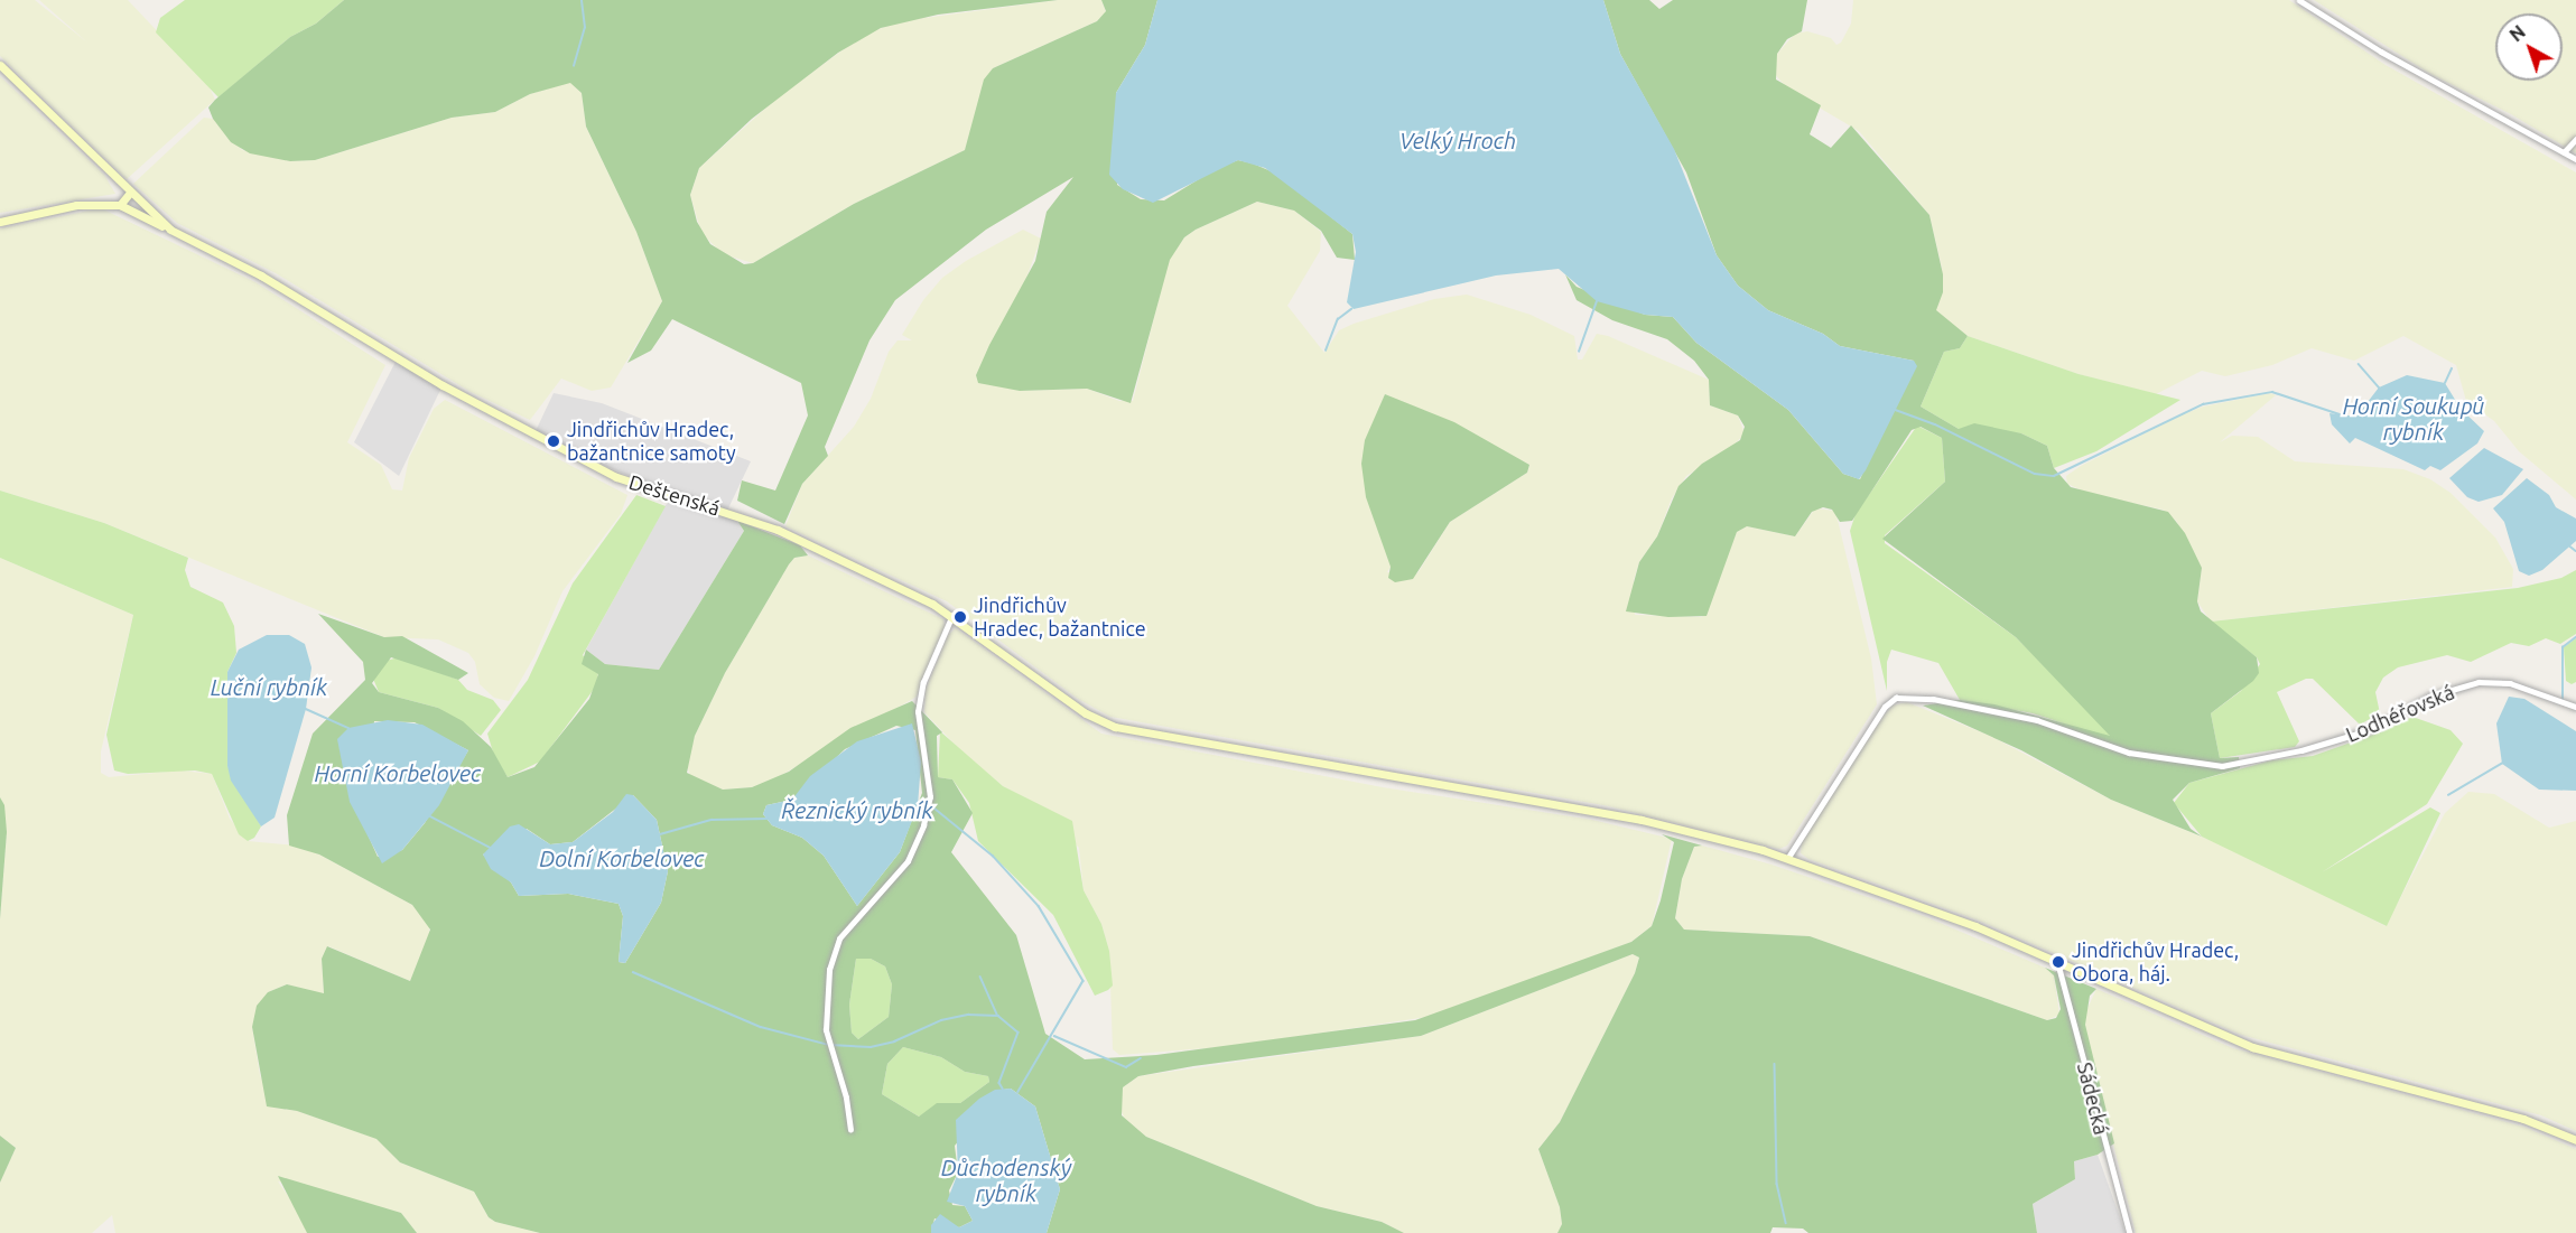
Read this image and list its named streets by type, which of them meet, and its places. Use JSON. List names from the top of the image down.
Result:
{
  "streets": {
    "main road": ["Deštenská"],
    "street": ["Lodhéřovská", "Sádecká"]
  },
  "crossings": [
    ["Deštenská", "Lodhéřovská"],
    ["Deštenská", "Sádecká"]
  ],
  "water": [
    "Velký Hroch",
    "Horní Soukupů rybník",
    "Luční rybník",
    "Horní Korbelovec",
    "Řeznický rybník",
    "Dolní Korbelovec",
    "Důchodenský rybník"
  ],
  "places": ["Jindřichův Hradec, bažantnice samoty", "Jindřichův Hradec, bažantnice", "Jindřichův Hradec, Obora, háj."],
  "north": "top left"
}
